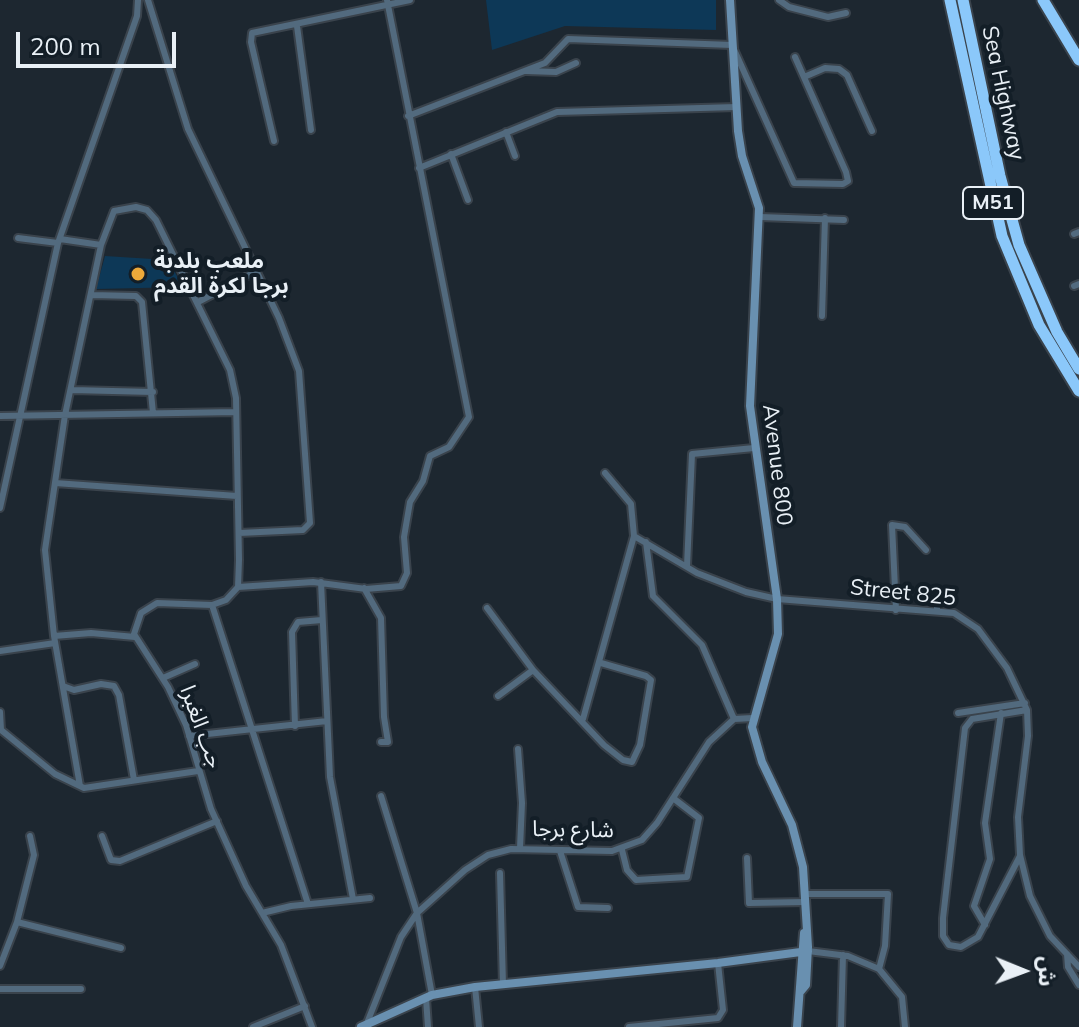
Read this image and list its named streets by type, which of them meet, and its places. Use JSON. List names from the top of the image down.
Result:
{
  "streets": {
    "highway": ["Sea Highway", "M51"],
    "main road": ["Avenue 800"],
    "street": ["Street 825", "جب الغبرا", "شارع برجا"]
  },
  "crossings": [
    ["Avenue 800", "Street 825"]
  ],
  "places": ["ملعب بلدبة برجا لكرة القدم"],
  "scale_bar": "200 m",
  "north": "right"
}
